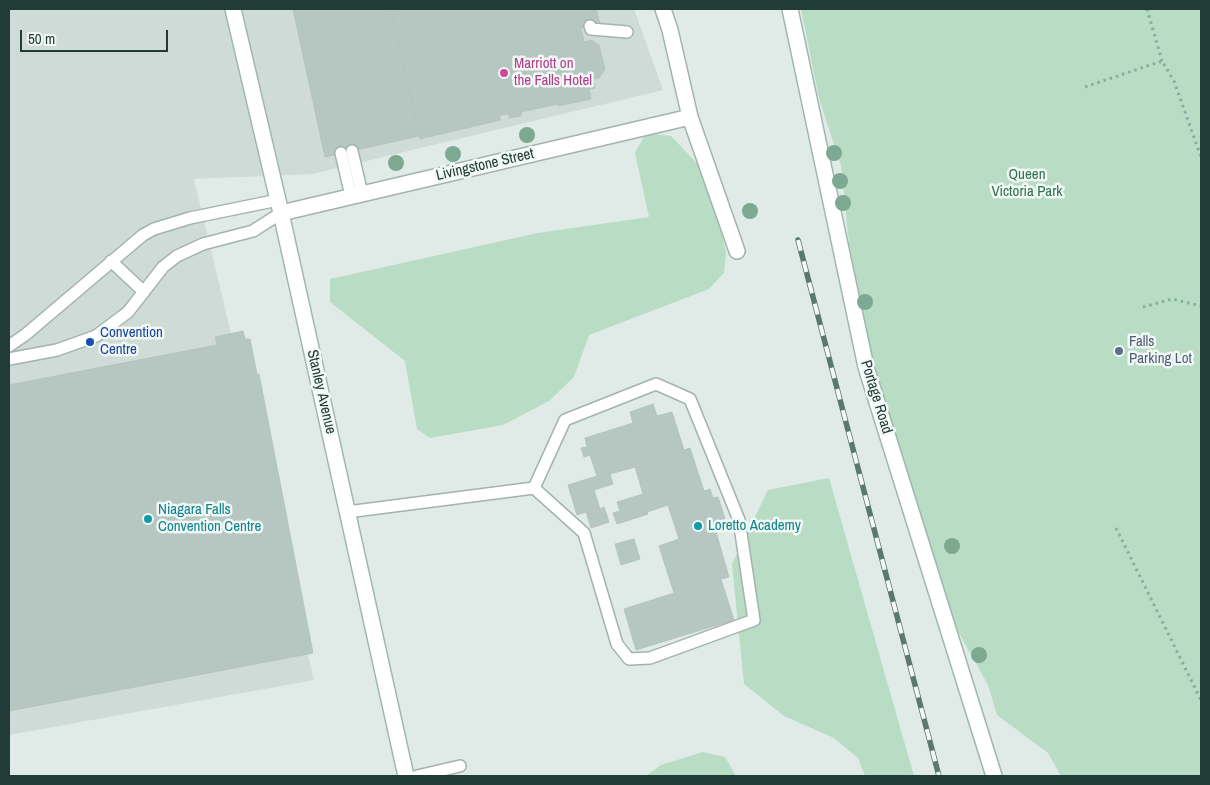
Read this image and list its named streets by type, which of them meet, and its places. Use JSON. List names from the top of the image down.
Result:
{
  "streets": {
    "main road": ["Livingstone Street", "Stanley Avenue", "Portage Road"]
  },
  "crossings": [
    ["Livingstone Street", "Stanley Avenue"]
  ],
  "parks": ["Queen Victoria Park"],
  "places": [
    "Marriott on the Falls Hotel",
    "Convention Centre",
    "Falls Parking Lot",
    "Niagara Falls Convention Centre",
    "Loretto Academy"
  ],
  "scale_bar": "50 m"
}
